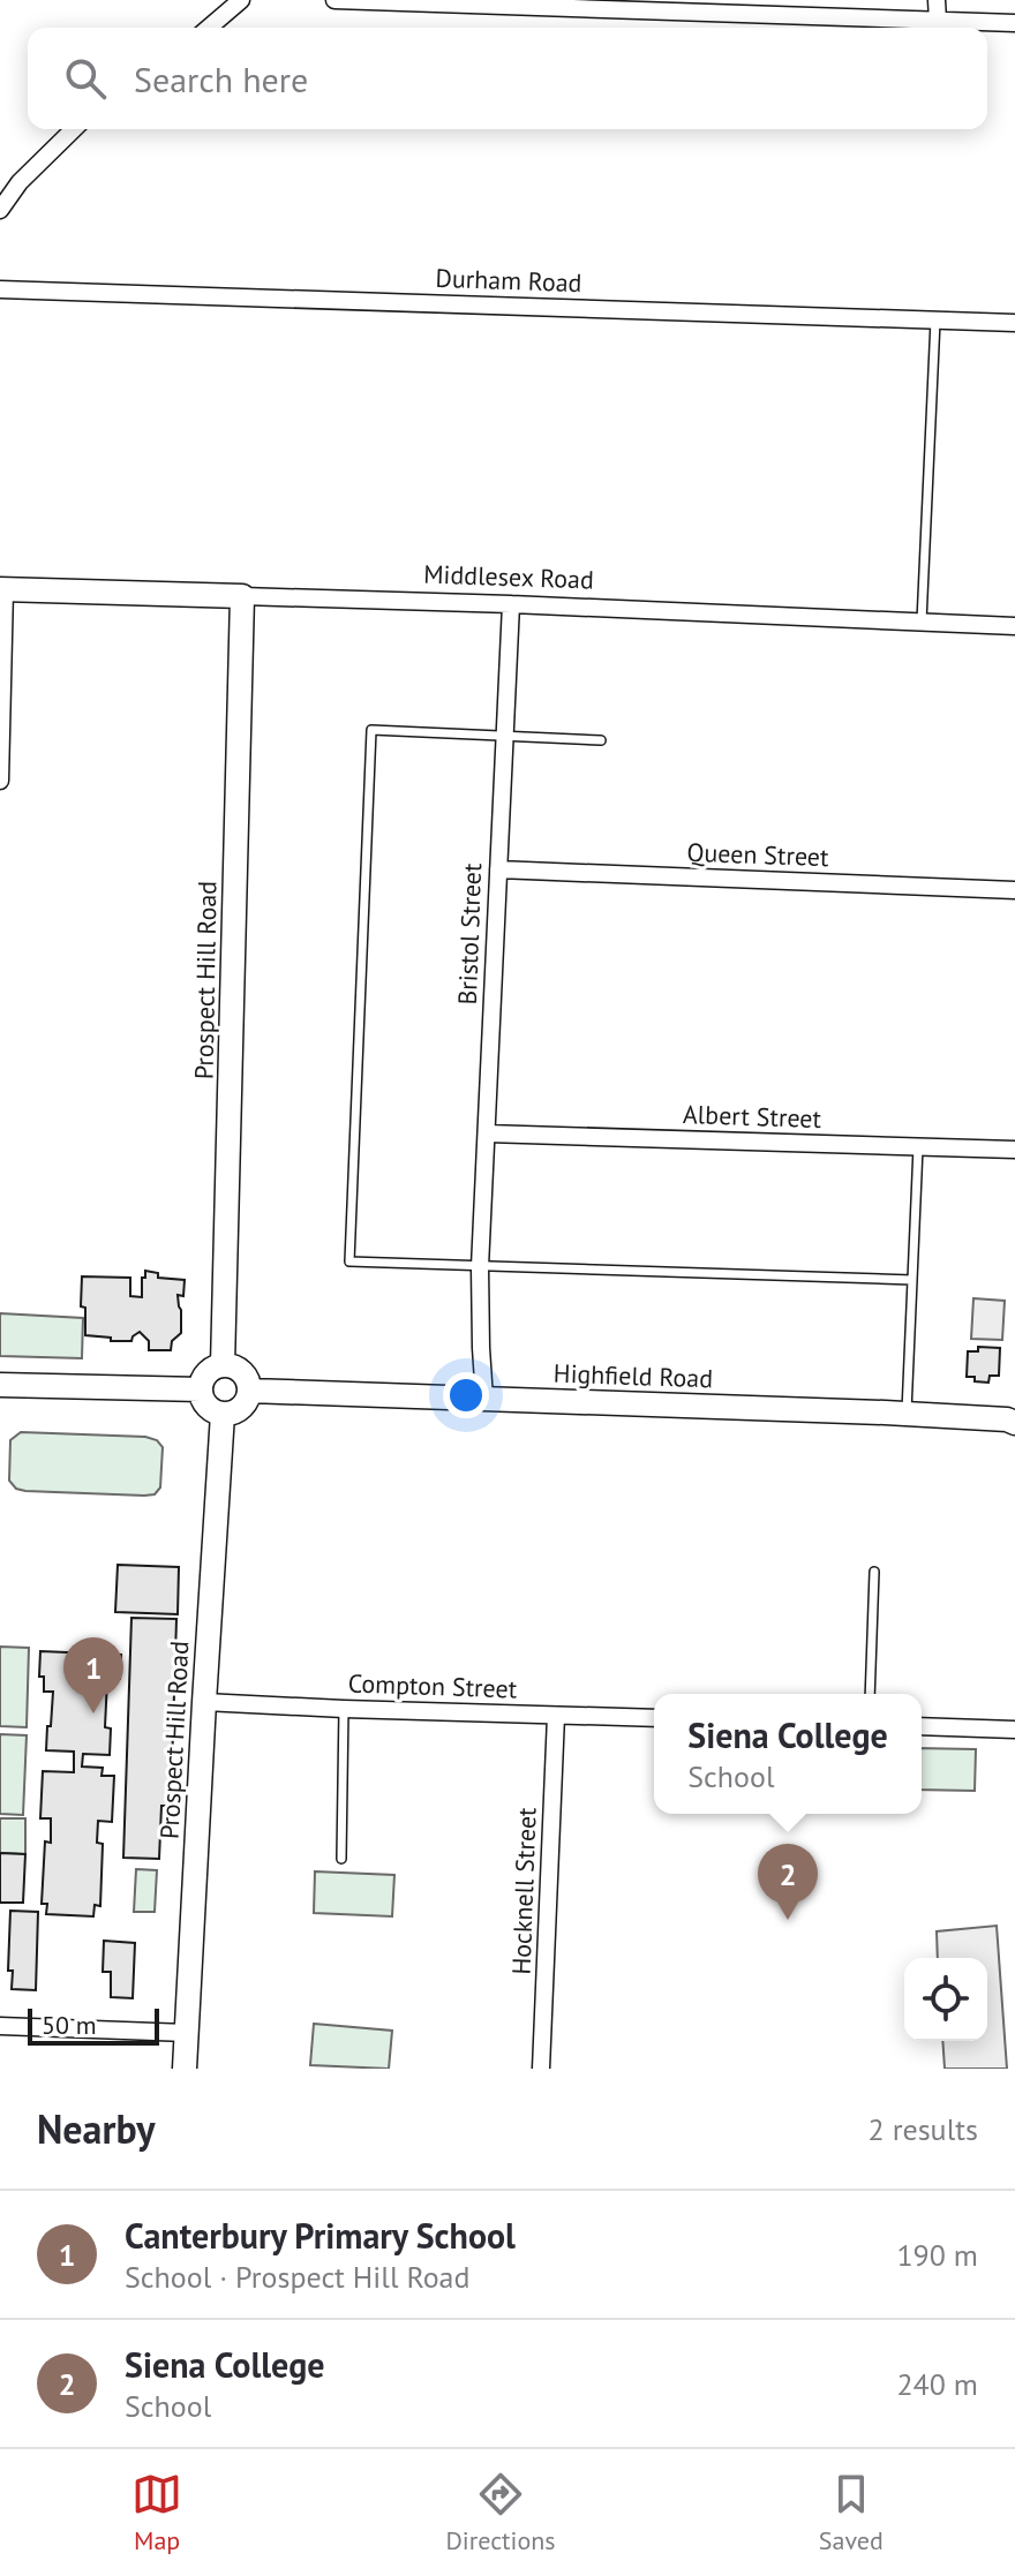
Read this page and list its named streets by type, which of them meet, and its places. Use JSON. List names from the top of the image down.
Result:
{
  "streets": {
    "street": [
      "Durham Road",
      "Middlesex Road",
      "Queen Street",
      "Bristol Street",
      "Prospect Hill Road",
      "Albert Street",
      "Highfield Road",
      "Compton Street",
      "Hocknell Street"
    ]
  },
  "crossings": [
    ["Middlesex Road", "Bristol Street"],
    ["Middlesex Road", "Prospect Hill Road"],
    ["Queen Street", "Bristol Street"],
    ["Bristol Street", "Albert Street"],
    ["Bristol Street", "Highfield Road"],
    ["Prospect Hill Road", "Highfield Road"],
    ["Prospect Hill Road", "Compton Street"],
    ["Compton Street", "Hocknell Street"]
  ],
  "scale_bar": "50 m",
  "page": {
    "search": "Search here",
    "pins": ["1", "2"],
    "popup": ["Siena College", "School"],
    "scale": "50 m",
    "heading": ["Nearby", "2 results"],
    "list": [
      {
        "mark": "1",
        "name": "Canterbury Primary School",
        "note": "School · Prospect Hill Road",
        "value": "190 m"
      },
      {
        "mark": "2",
        "name": "Siena College",
        "note": "School",
        "value": "240 m"
      }
    ],
    "nav": ["Map", "Directions", "Saved"]
  }
}
